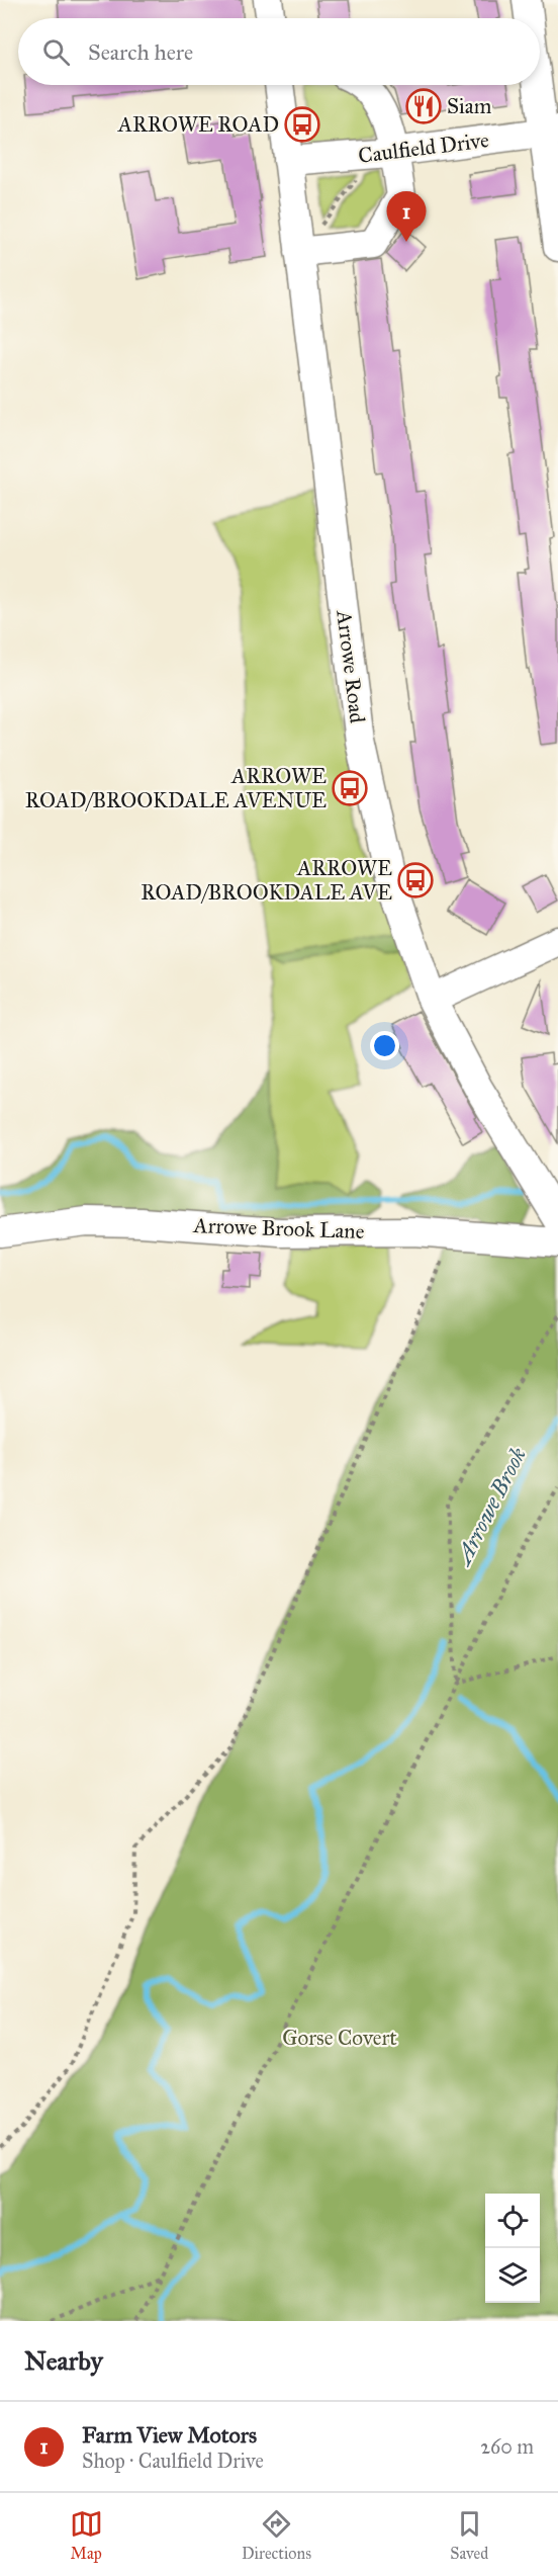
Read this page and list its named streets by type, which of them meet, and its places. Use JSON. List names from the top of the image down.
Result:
{
  "streets": {
    "street": ["Caulfield Drive", "Arrowe Road", "Arrowe Brook Lane"]
  },
  "crossings": [
    ["Caulfield Drive", "Arrowe Road"]
  ],
  "water": ["Arrowe Brook"],
  "parks": ["Gorse Covert"],
  "places": {
    "restaurant": ["Siam"],
    "bus stop": ["ARROWE ROAD", "ARROWE ROAD/BROOKDALE AVENUE", "ARROWE ROAD/BROOKDALE AVE"]
  },
  "page": {
    "search": "Search here",
    "pins": "1",
    "heading": "Nearby",
    "list": [
      {
        "mark": "1",
        "name": "Farm View Motors",
        "note": "Shop · Caulfield Drive",
        "value": "260 m"
      }
    ],
    "nav": ["Map", "Directions", "Saved"]
  }
}
